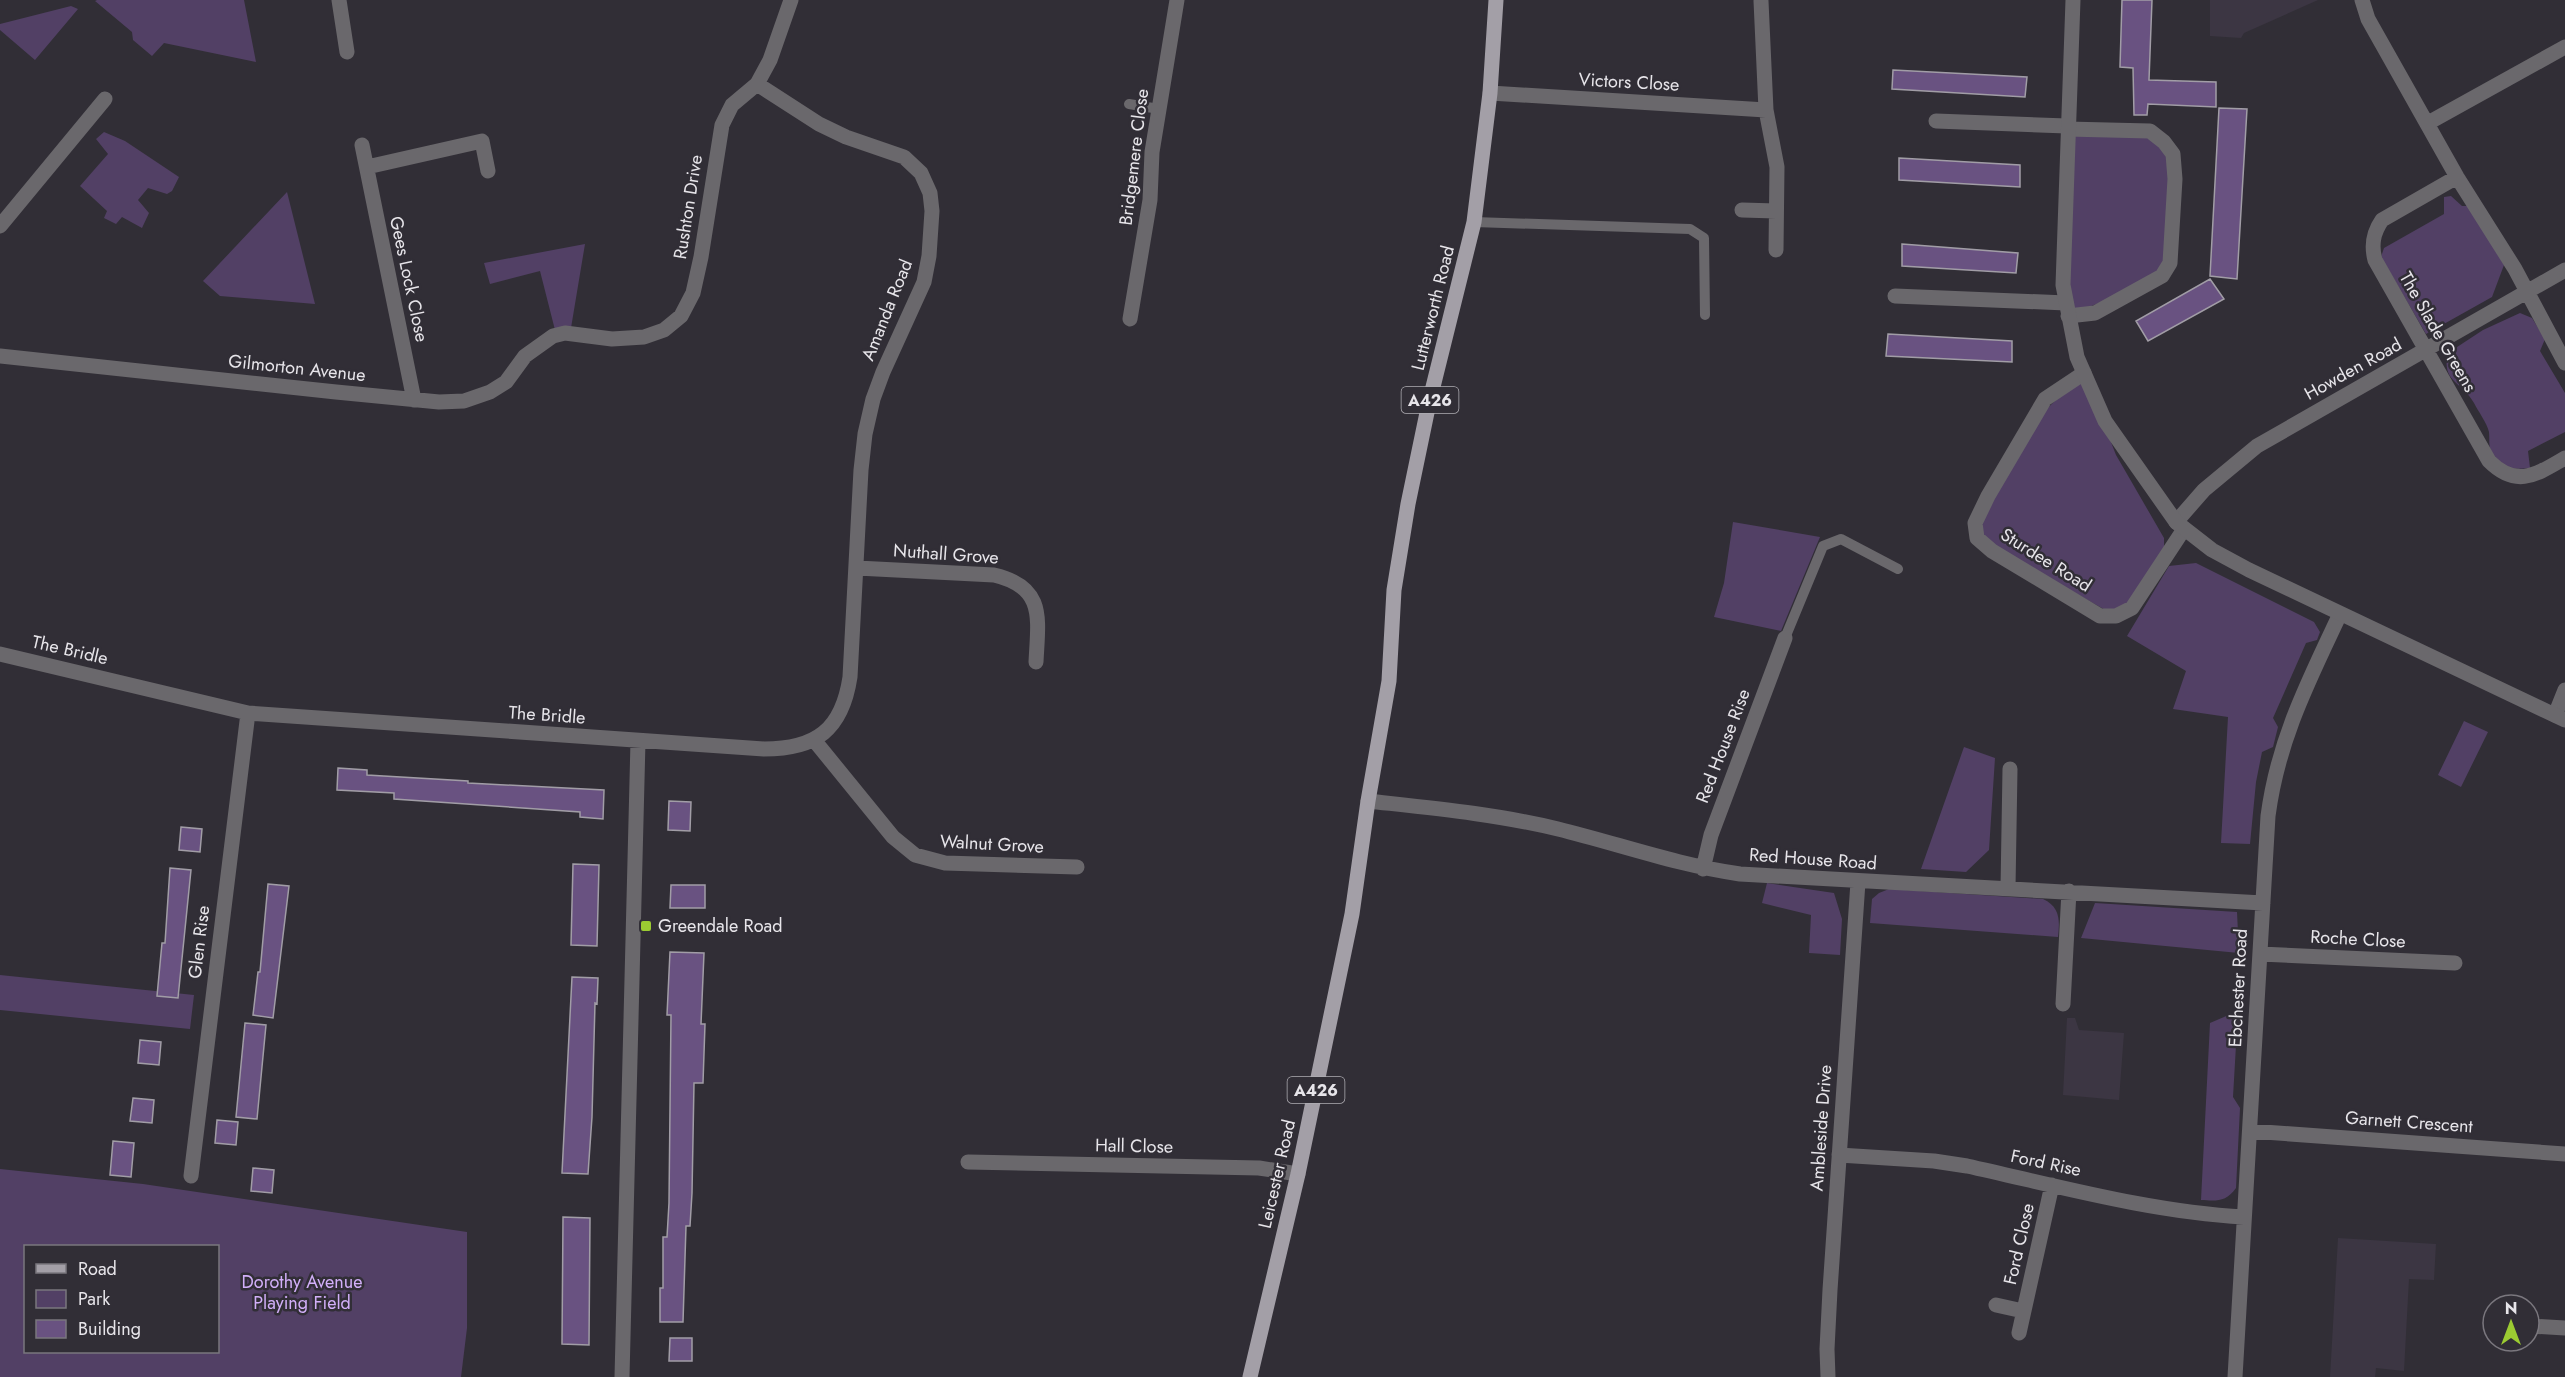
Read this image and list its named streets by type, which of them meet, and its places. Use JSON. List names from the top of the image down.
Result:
{
  "streets": {
    "main road": ["Lutterworth Road", "A426", "Leicester Road"],
    "street": [
      "Victors Close",
      "Bridgemere Close",
      "Rushton Drive",
      "Gees Lock Close",
      "Amanda Road",
      "The Slade Greens",
      "Gilmorton Avenue",
      "Howden Road",
      "Nuthall Grove",
      "Sturdee Road",
      "The Bridle",
      "Red House Rise",
      "Walnut Grove",
      "Red House Road",
      "Roche Close",
      "Glen Rise",
      "Ebchester Road",
      "Garnett Crescent",
      "Ambleside Drive",
      "Hall Close",
      "Ford Rise",
      "Ford Close"
    ]
  },
  "crossings": [
    ["Victors Close", "Lutterworth Road"],
    ["Rushton Drive", "Amanda Road"],
    ["Rushton Drive", "Gilmorton Avenue"],
    ["Gees Lock Close", "Gilmorton Avenue"],
    ["Lutterworth Road", "Red House Road"],
    ["Lutterworth Road", "Leicester Road"],
    ["Amanda Road", "The Bridle"],
    ["The Slade Greens", "Howden Road"],
    ["Howden Road", "Sturdee Road"],
    ["Nuthall Grove", "The Bridle"],
    ["The Bridle", "Walnut Grove"],
    ["The Bridle", "Glen Rise"],
    ["Red House Rise", "Red House Road"],
    ["Red House Road", "Ebchester Road"],
    ["Red House Road", "Ambleside Drive"],
    ["Red House Road", "Leicester Road"],
    ["Roche Close", "Ebchester Road"],
    ["Ebchester Road", "Garnett Crescent"],
    ["Ebchester Road", "Ford Rise"],
    ["Ambleside Drive", "Ford Rise"],
    ["Hall Close", "Leicester Road"],
    ["Ford Rise", "Ford Close"]
  ],
  "parks": ["Dorothy Avenue Playing Field"],
  "places": {
    "transit": ["Greendale Road"]
  },
  "legend": ["Road", "Park", "Building"],
  "north": "top"
}
